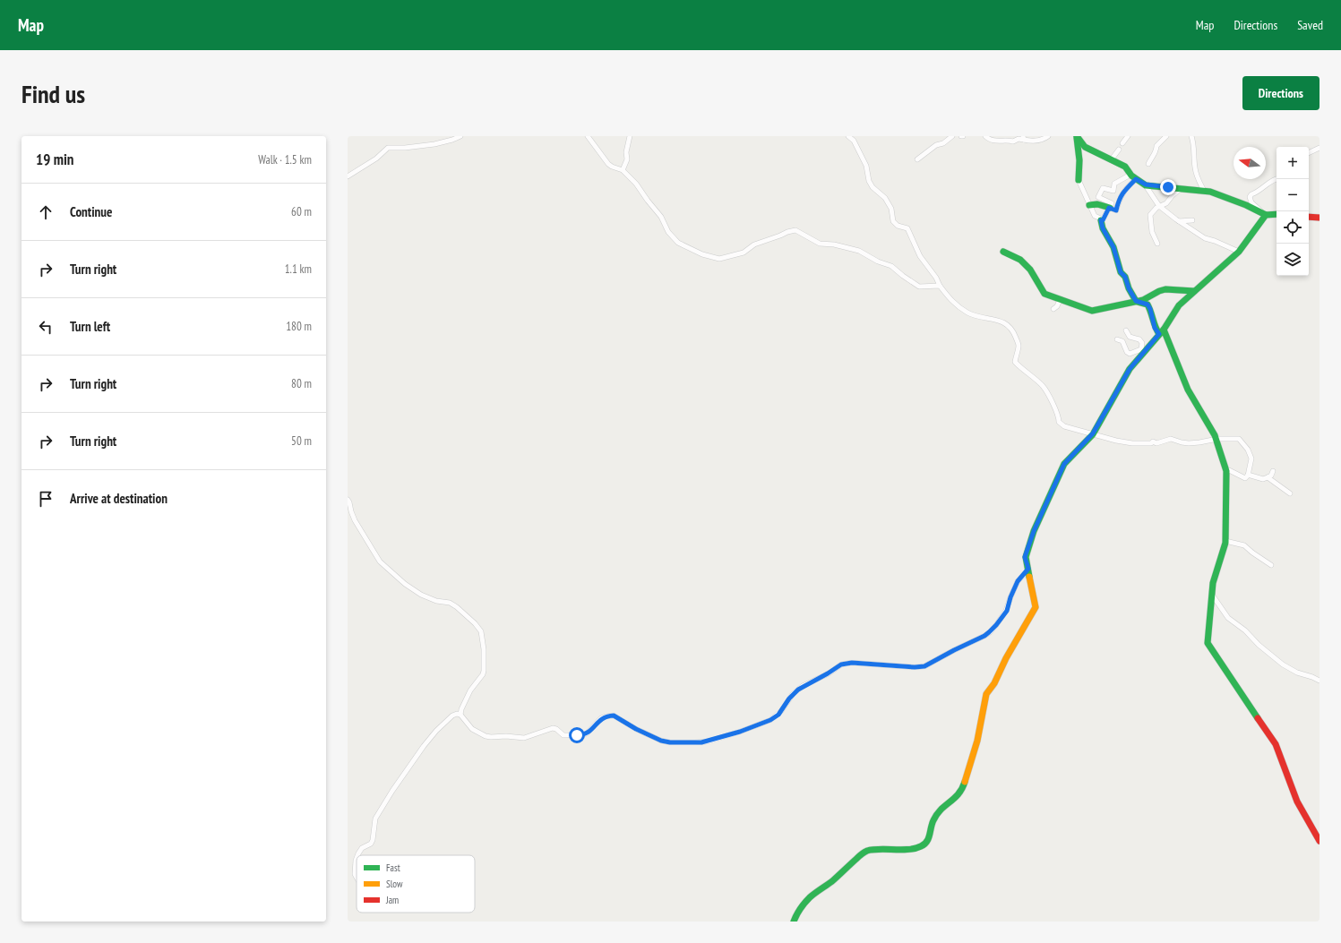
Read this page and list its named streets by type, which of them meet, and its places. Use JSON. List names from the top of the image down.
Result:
{
  "legend": ["Fast", "Slow", "Jam"],
  "north": "left",
  "page": {
    "header": "Map",
    "nav": ["Map", "Directions", "Saved"],
    "buttons": "Directions",
    "title": "Find us",
    "heading": ["19 min", "Walk · 1.5 km"],
    "map_buttons": ["+", "−"],
    "list": [
      ["Continue", "60 m"],
      ["Turn right", "1.1 km"],
      ["Turn left", "180 m"],
      ["Turn right", "80 m"],
      ["Turn right", "50 m"],
      "Arrive at destination"
    ]
  }
}
